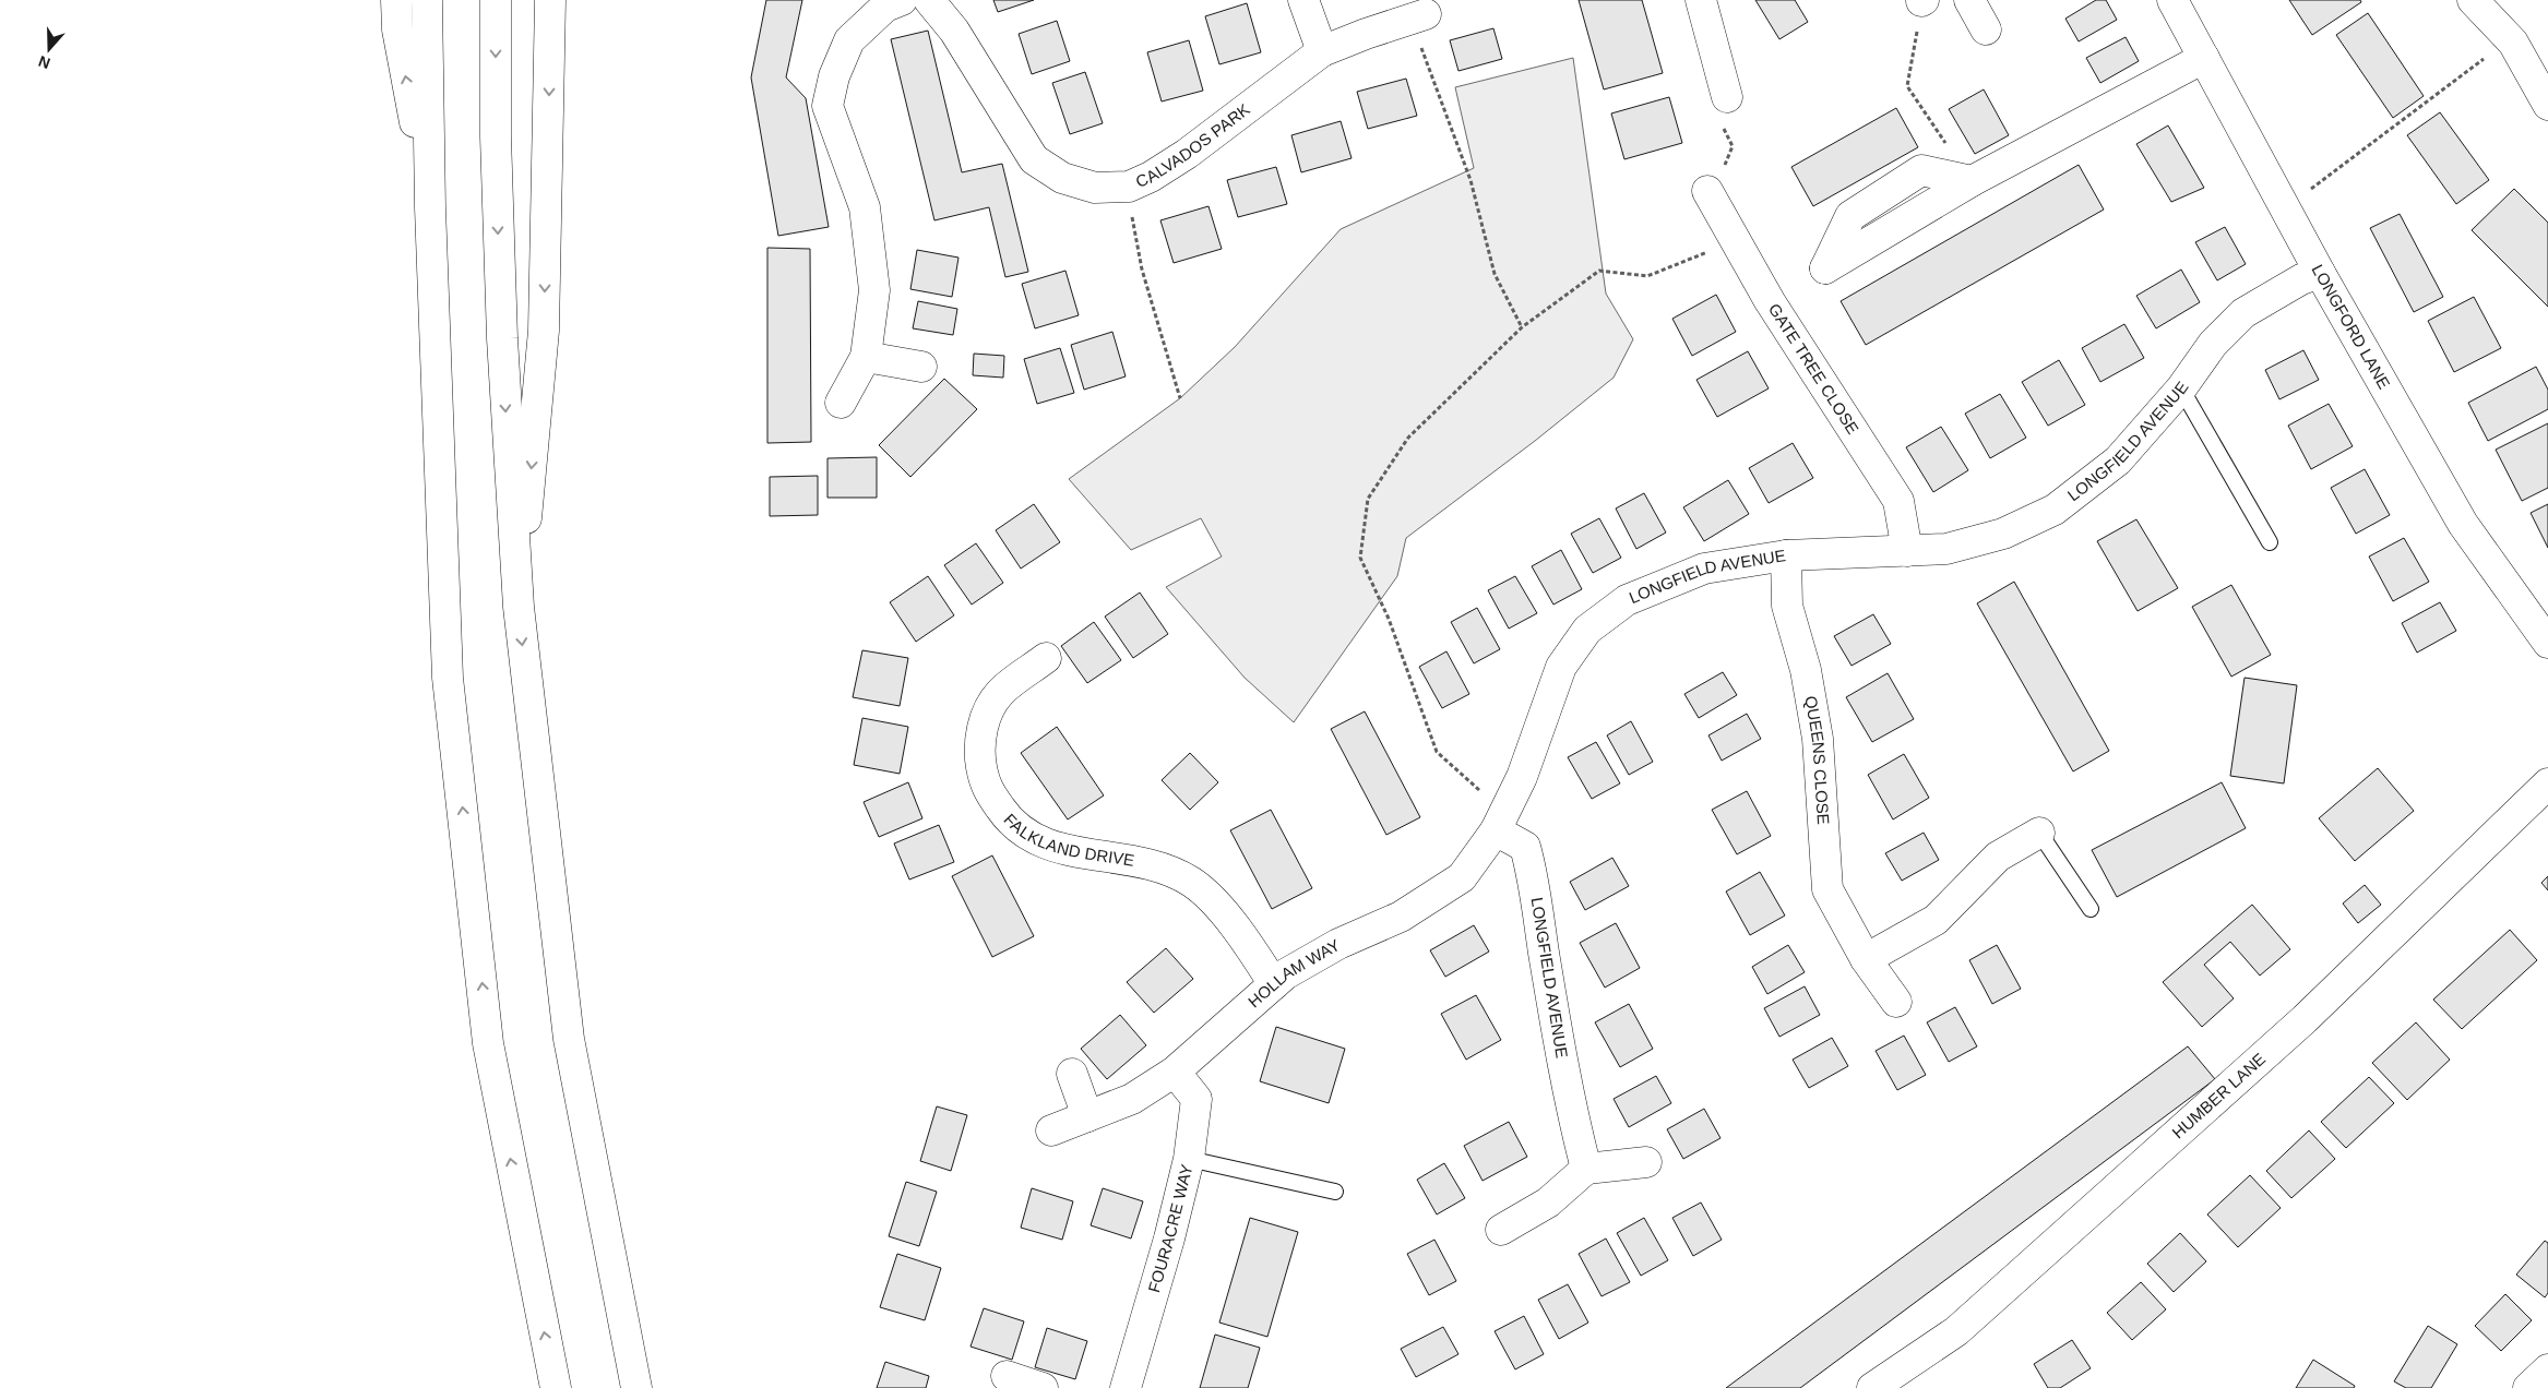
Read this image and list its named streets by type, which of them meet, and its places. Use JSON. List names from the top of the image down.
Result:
{
  "streets": {
    "main road": [
      "CALVADOS PARK",
      "LONGFORD LANE",
      "GATE TREE CLOSE",
      "LONGFIELD AVENUE",
      "QUEENS CLOSE",
      "FALKLAND DRIVE",
      "HOLLAM WAY",
      "HUMBER LANE",
      "FOURACRE WAY"
    ]
  },
  "crossings": [
    ["LONGFORD LANE", "LONGFIELD AVENUE"],
    ["GATE TREE CLOSE", "LONGFIELD AVENUE"],
    ["LONGFIELD AVENUE", "QUEENS CLOSE"],
    ["LONGFIELD AVENUE", "HOLLAM WAY"],
    ["FALKLAND DRIVE", "HOLLAM WAY"],
    ["HOLLAM WAY", "FOURACRE WAY"]
  ],
  "north": "bottom"
}
